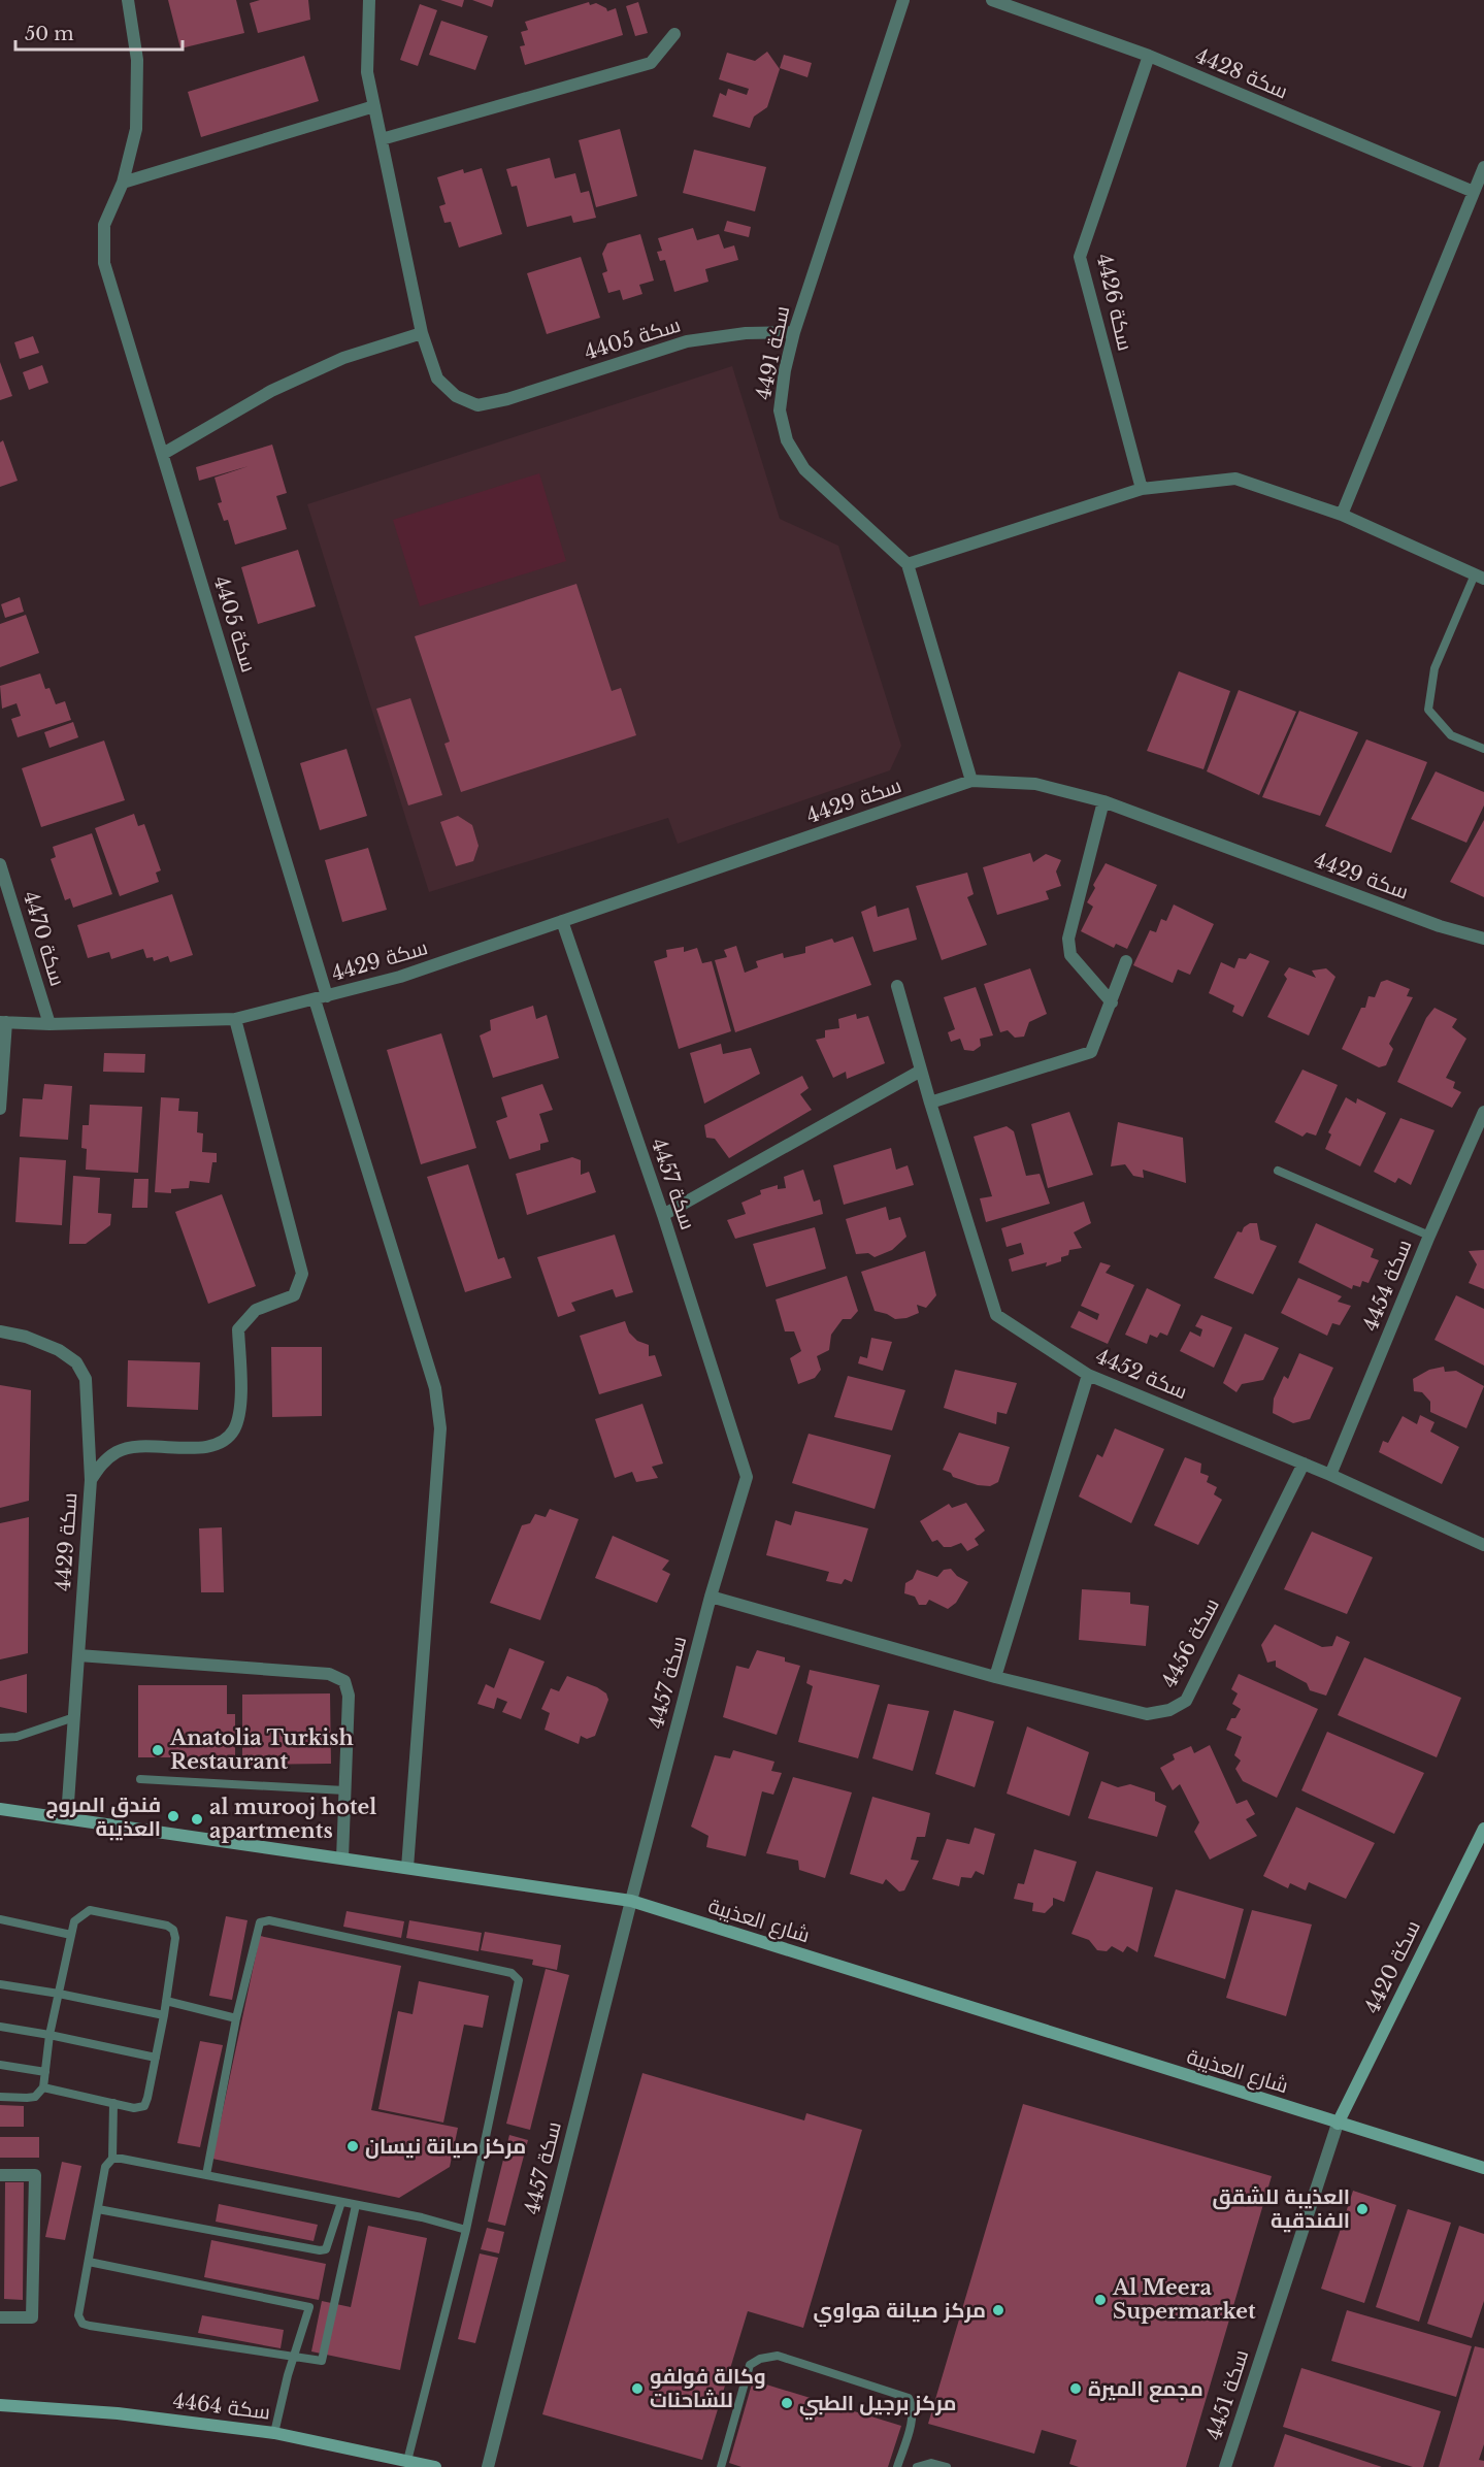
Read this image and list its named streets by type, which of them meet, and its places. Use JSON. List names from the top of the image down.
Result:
{
  "streets": {
    "street": [
      "سكة 4428",
      "سكة 4426",
      "سكة 4405",
      "سكة 4491",
      "سكة 4429",
      "سكة 4470",
      "سكة 4457",
      "سكة 4454",
      "سكة 4452",
      "سكة 4456",
      "شارع العذيبة",
      "سكة 4420",
      "سكة 4451",
      "سكة 4464"
    ]
  },
  "crossings": [
    ["سكة 4428", "سكة 4426"],
    ["سكة 4405", "سكة 4491"],
    ["سكة 4405", "سكة 4429"],
    ["سكة 4429", "سكة 4470"],
    ["سكة 4429", "سكة 4457"],
    ["سكة 4429", "شارع العذيبة"],
    ["سكة 4457", "سكة 4456"],
    ["سكة 4457", "شارع العذيبة"],
    ["سكة 4454", "سكة 4452"],
    ["سكة 4452", "سكة 4456"],
    ["شارع العذيبة", "سكة 4420"],
    ["شارع العذيبة", "سكة 4451"],
    ["سكة 4420", "سكة 4451"]
  ],
  "places": [
    "Anatolia Turkish Restaurant",
    "فندق المروج العذيبة",
    "al murooj hotel apartments",
    "مركز صيانة نيسان",
    "العذيبة للشقق الفندقية",
    "Al Meera Supermarket",
    "مركز صيانة هواوي",
    "وكالة فولفو للشاحنات",
    "مجمع الميرة",
    "مركز برجيل الطبي"
  ],
  "scale_bar": "50 m"
}
